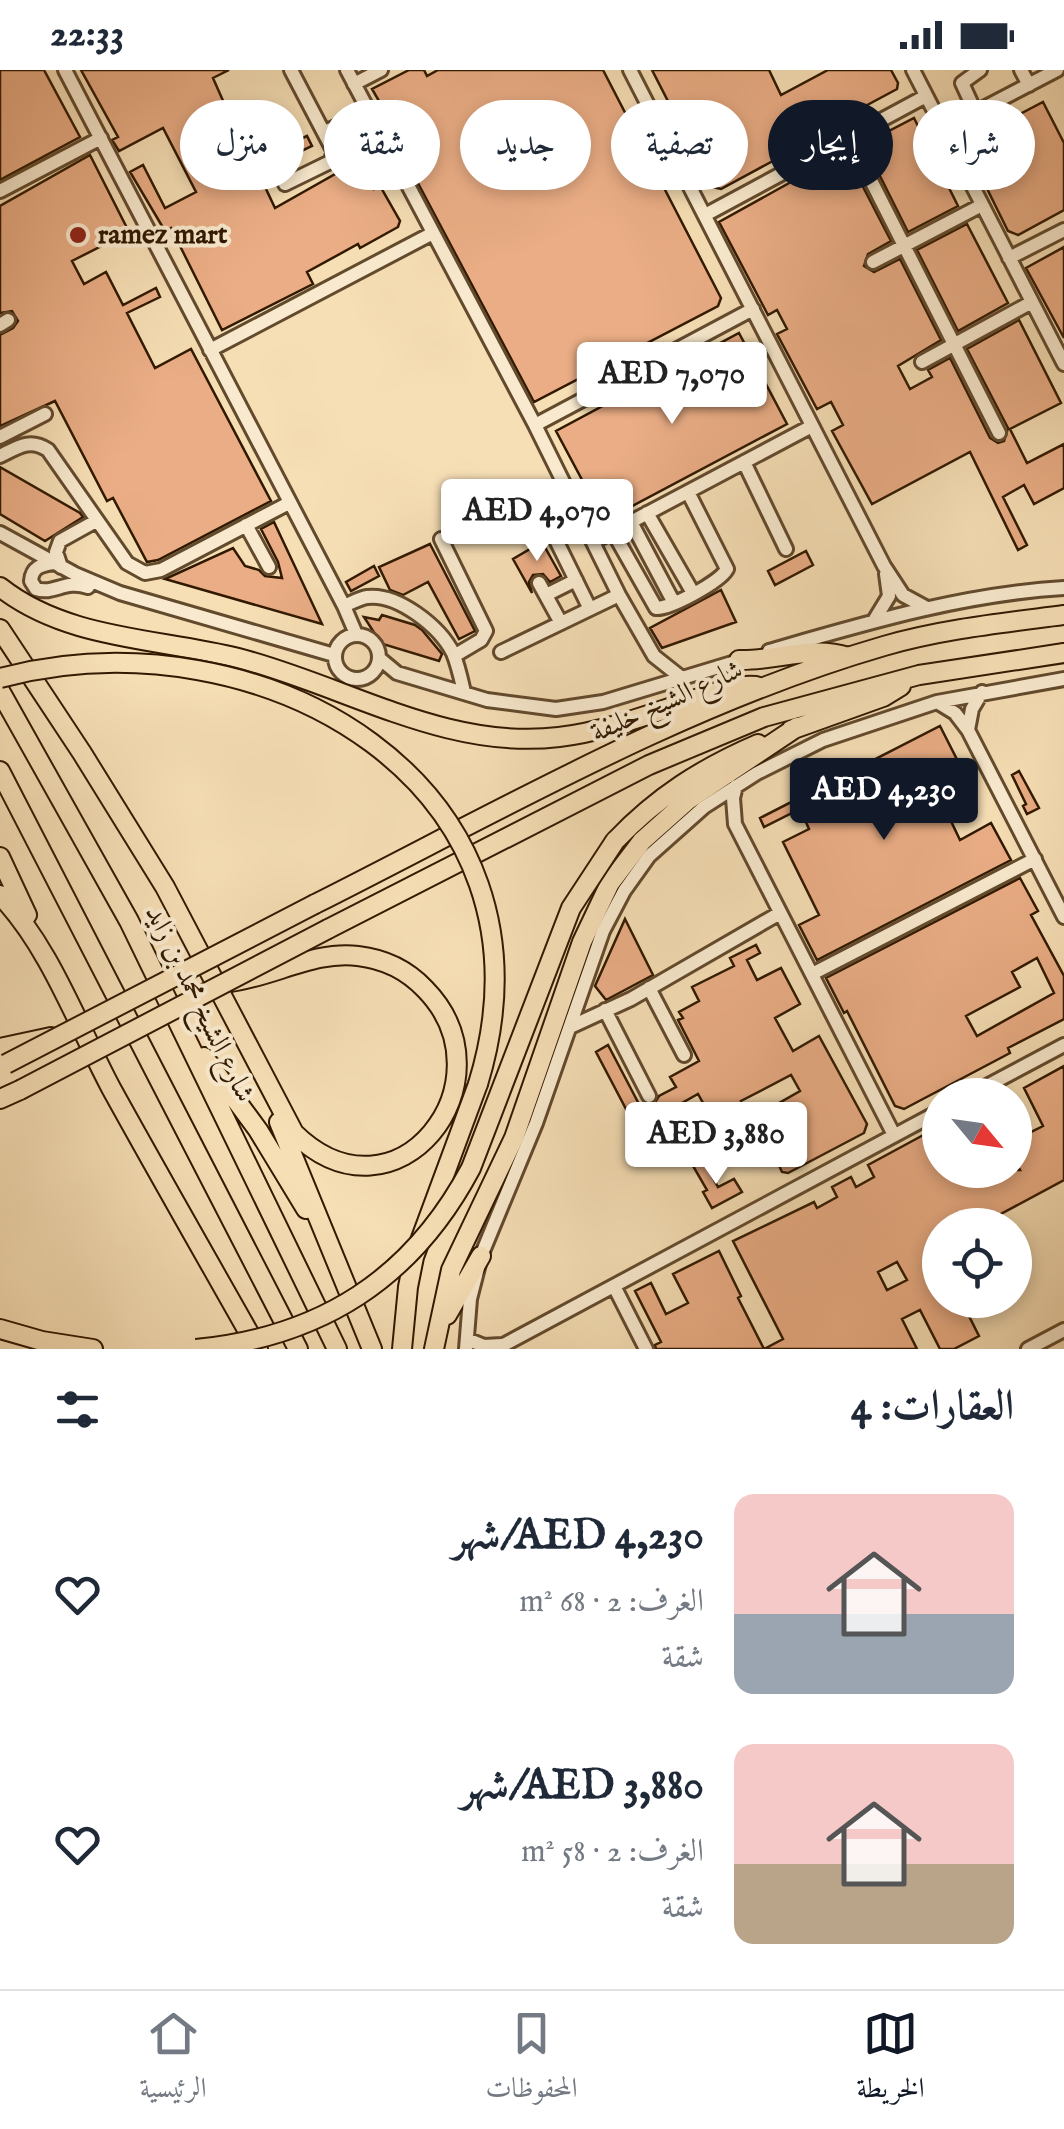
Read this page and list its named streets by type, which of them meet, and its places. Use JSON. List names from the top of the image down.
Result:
{
  "streets": {
    "highway": ["شارع الشيخ خليفة", "شارع الشيخ محمد بن زايد"]
  },
  "places": ["ramez mart"],
  "north": "bottom right",
  "page": {
    "status": "22:33",
    "chip": [
      "شراء",
      "إيجار",
      "تصفية",
      "جديد",
      "شقة",
      "منزل"
    ],
    "price": [
      "AED 7,070",
      "AED 4,070",
      "AED 4,230",
      "AED 3,880"
    ],
    "heading": "العقارات: 4",
    "list": [
      {
        "name": "AED 4,230/شهر",
        "note": "الغرف: 2 · 68 m² · شقة"
      },
      {
        "name": "AED 3,880/شهر",
        "note": "الغرف: 2 · 58 m² · شقة"
      }
    ],
    "tabs": ["الخريطة", "المحفوظات", "الرئيسية"]
  }
}
